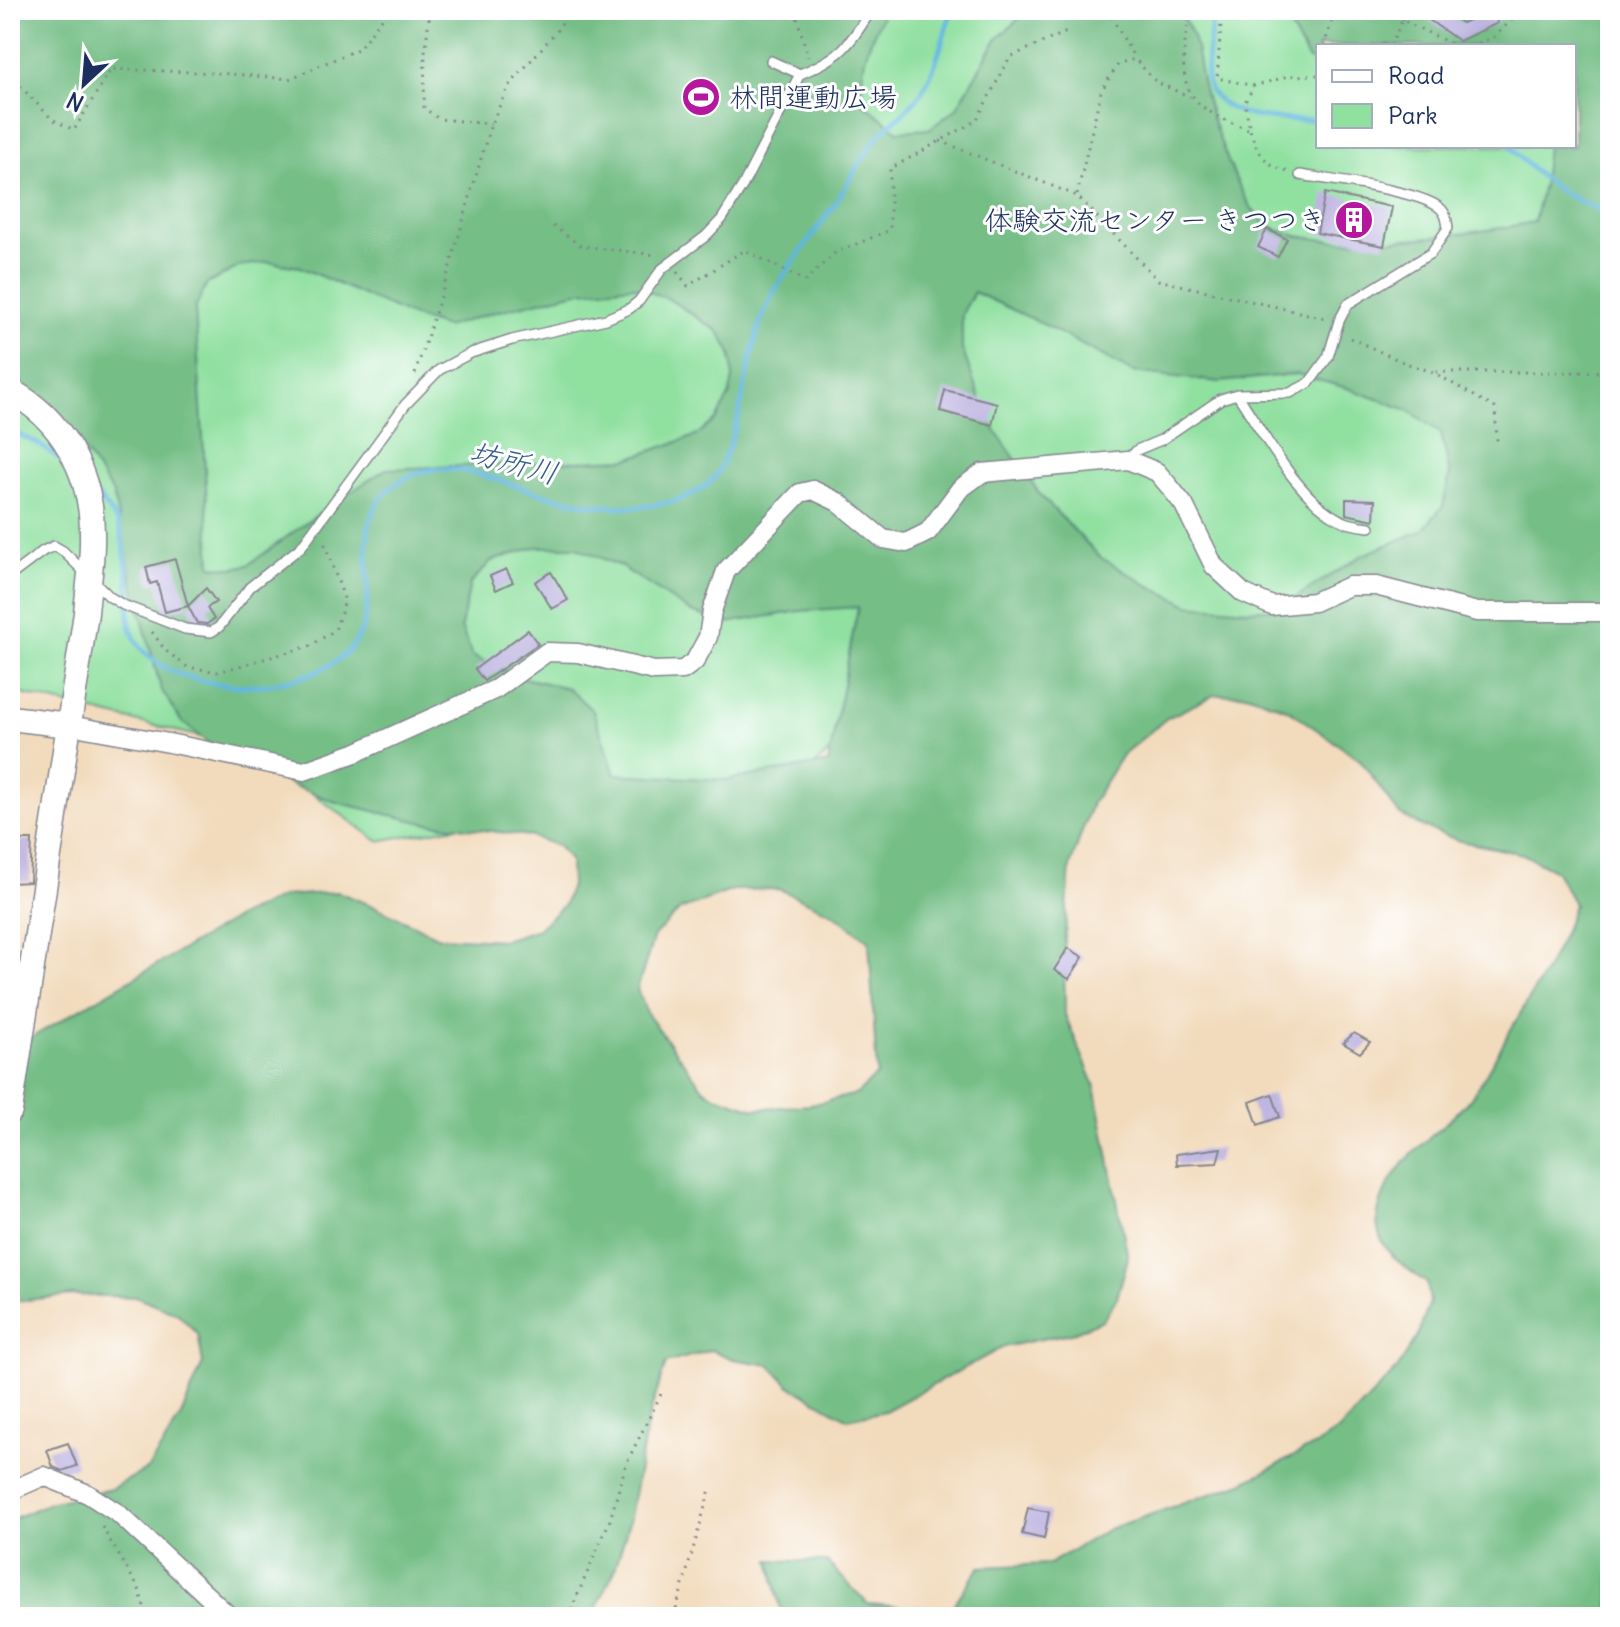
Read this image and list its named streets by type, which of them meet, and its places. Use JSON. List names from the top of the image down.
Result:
{
  "water": ["坊所川"],
  "places": {
    "sports": ["林間運動広場"],
    "building": ["体験交流センター きつつき"]
  },
  "legend": ["Road", "Park"],
  "north": "bottom left"
}
